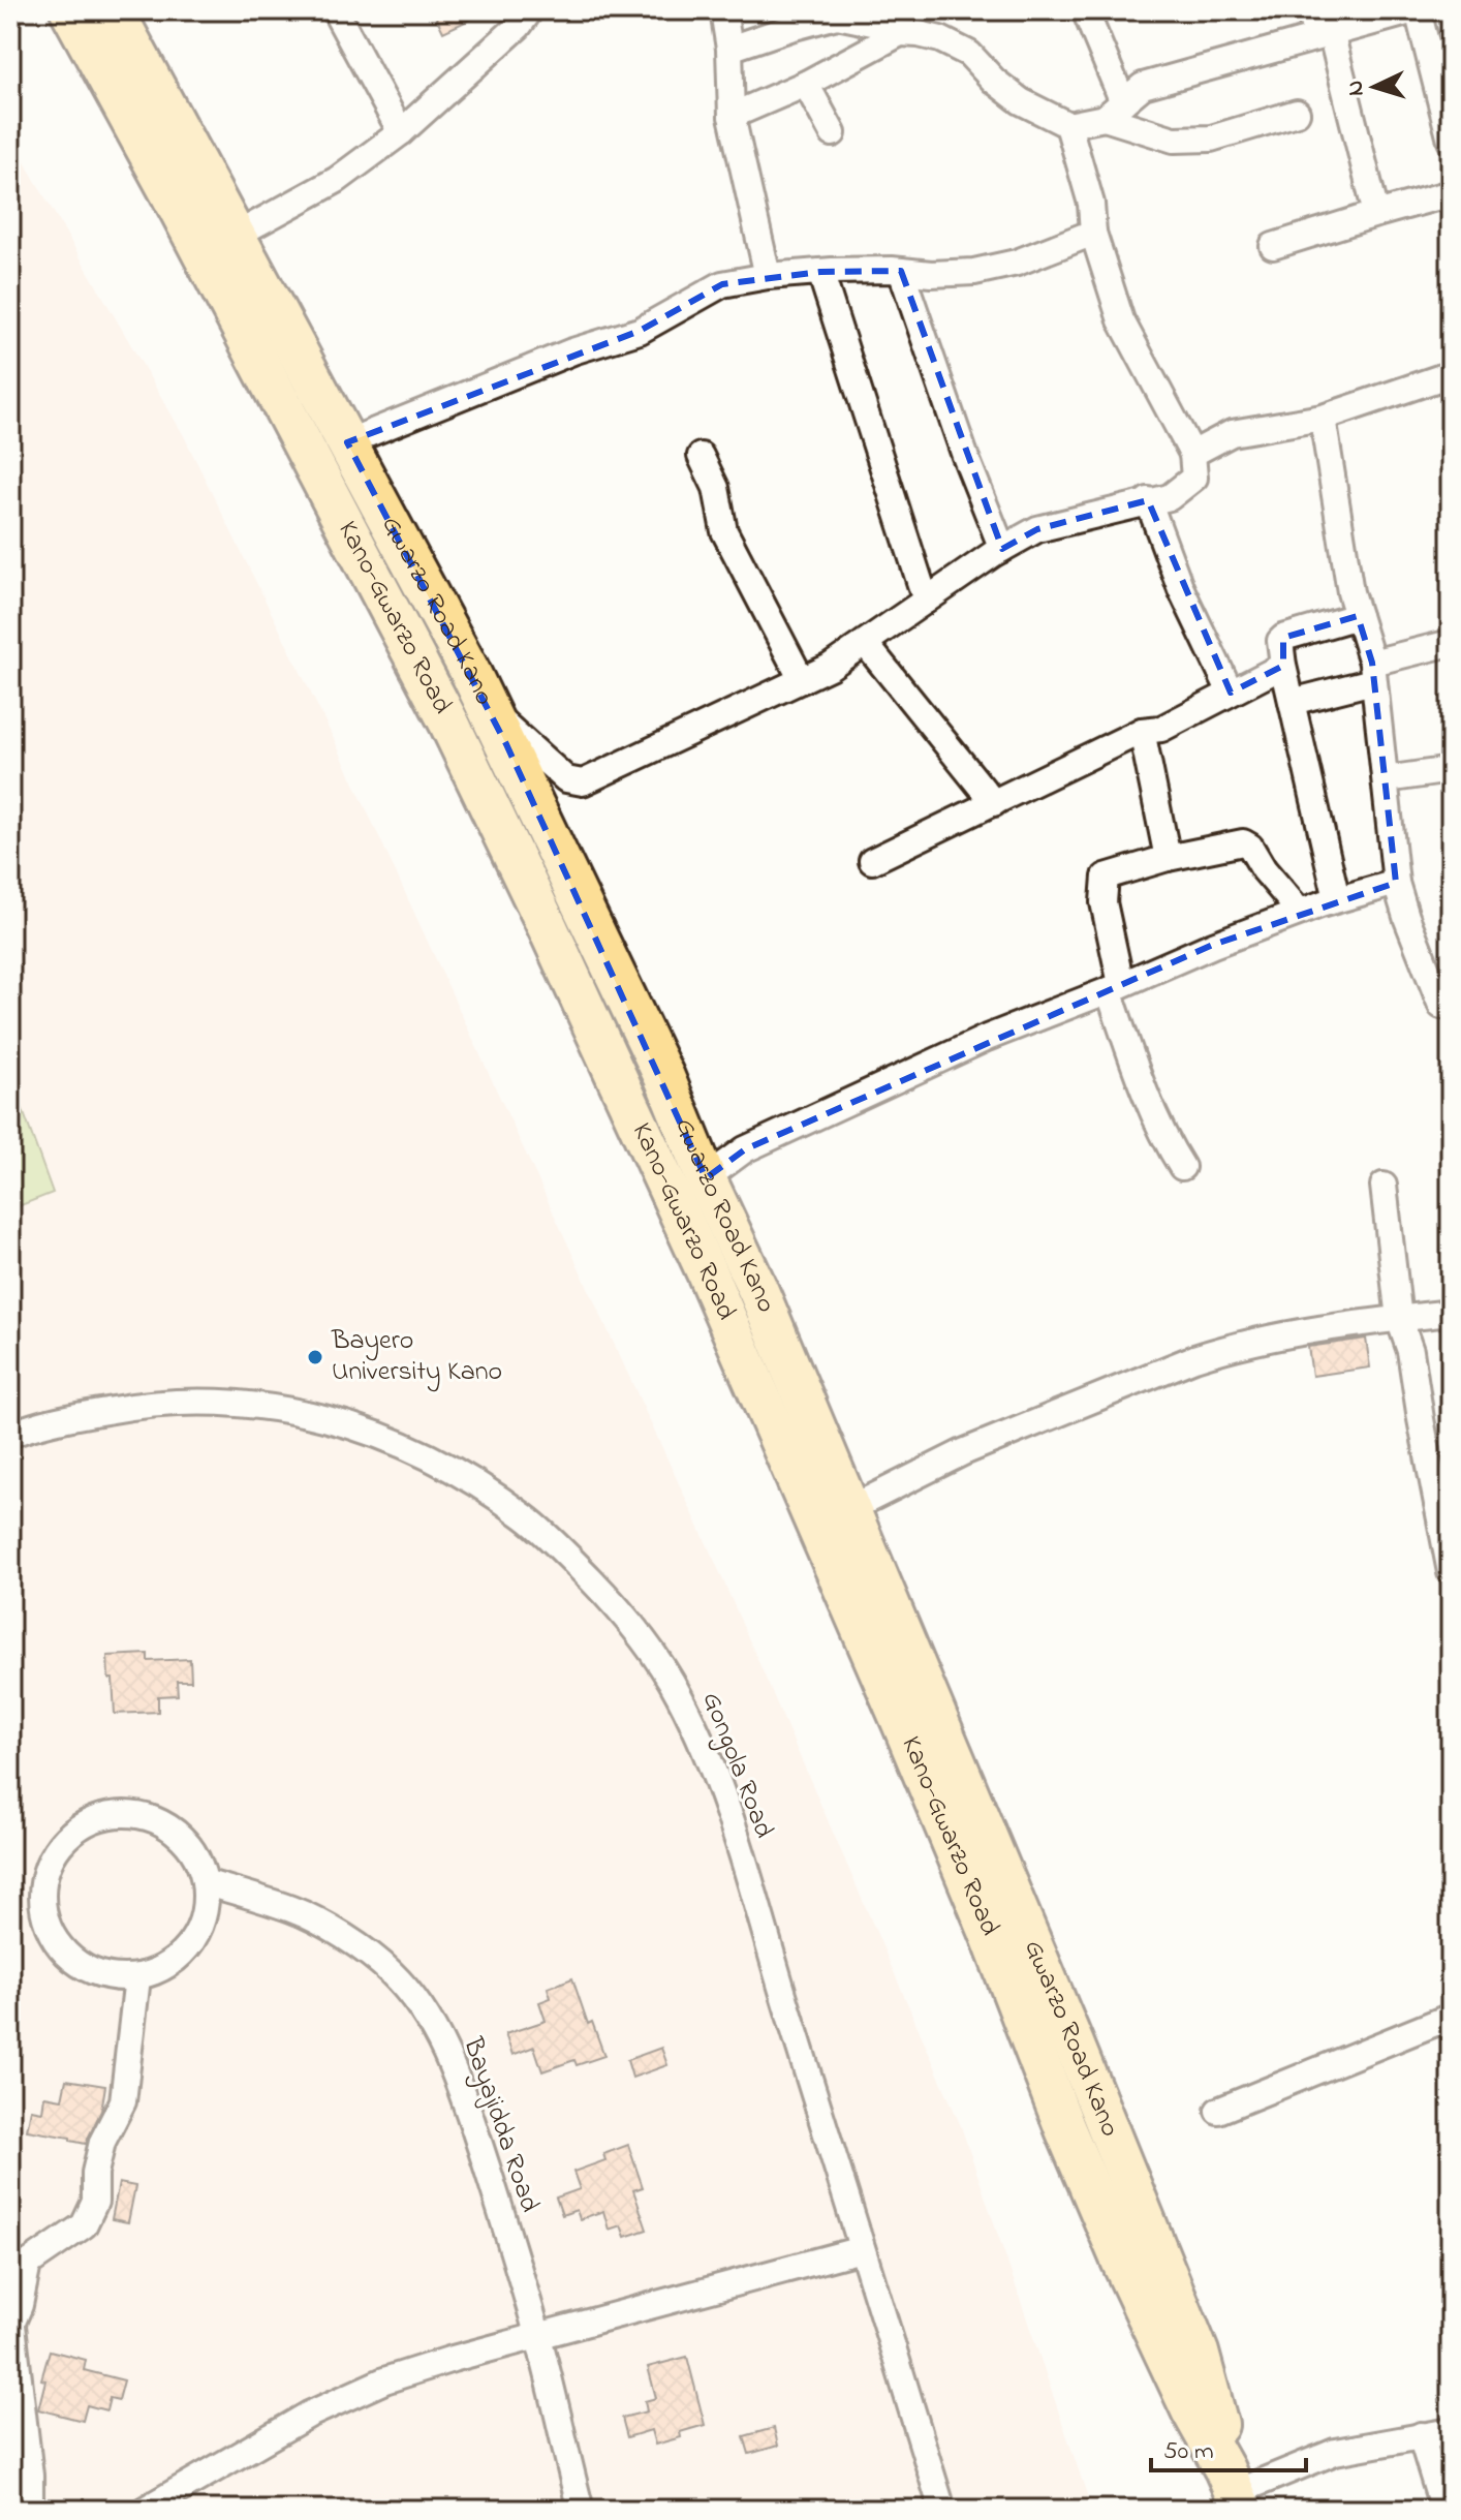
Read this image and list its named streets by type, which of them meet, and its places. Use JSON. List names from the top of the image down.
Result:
{
  "streets": {
    "main road": ["Gwarzo Road Kano", "Kano-Gwarzo Road"],
    "street": ["Gongola Road", "Bayajidda Road"]
  },
  "crossings": [
    ["Gwarzo Road Kano", "Kano-Gwarzo Road"]
  ],
  "places": ["Bayero University Kano"],
  "scale_bar": "50 m",
  "north": "left"
}
